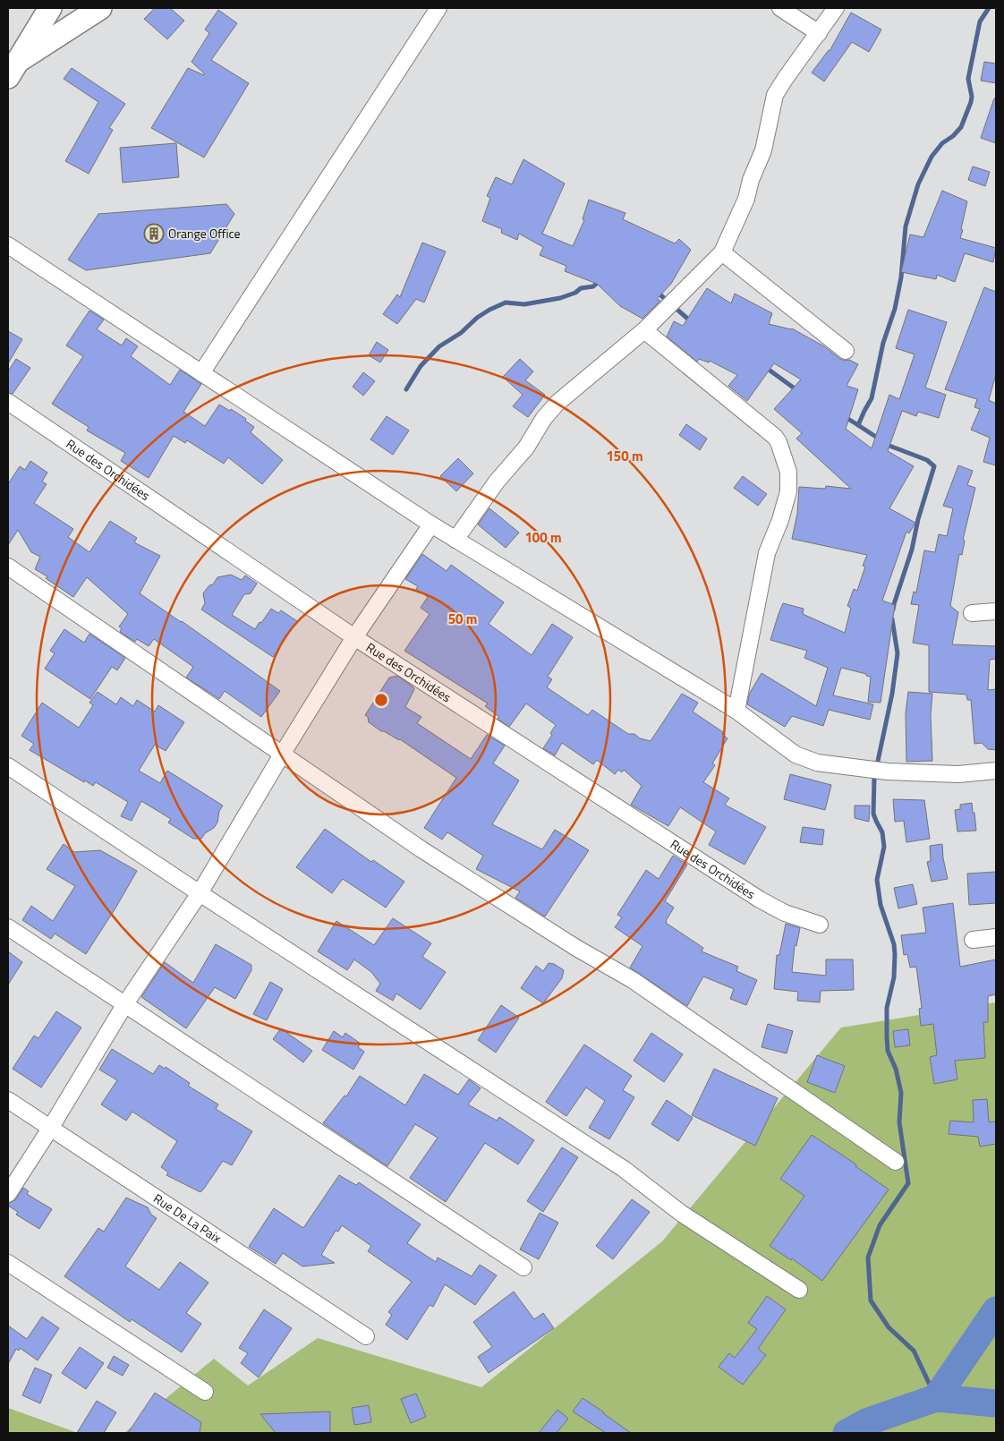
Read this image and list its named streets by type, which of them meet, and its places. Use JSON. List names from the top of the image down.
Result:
{
  "streets": {
    "street": ["Rue des Orchidées", "Rue De La Paix"]
  },
  "places": {
    "building": ["Orange Office"]
  },
  "rings": ["150 m", "100 m", "50 m"]
}
